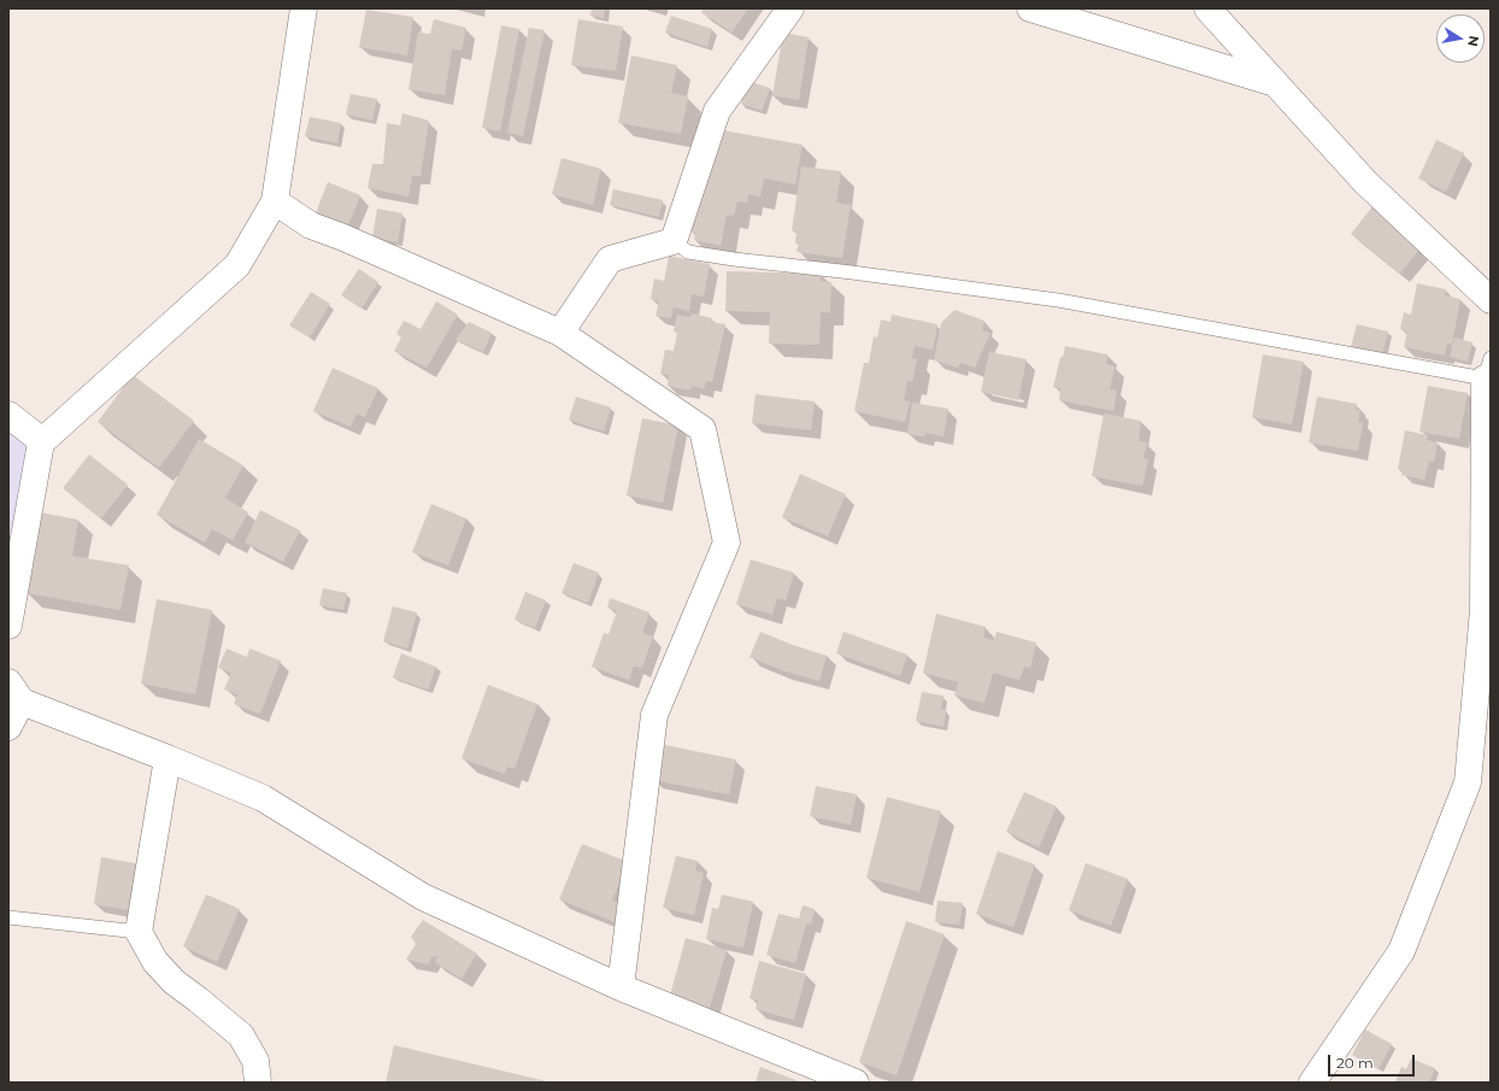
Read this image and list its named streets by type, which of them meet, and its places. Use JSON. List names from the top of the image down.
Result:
{
  "scale_bar": "20 m",
  "north": "right"
}
